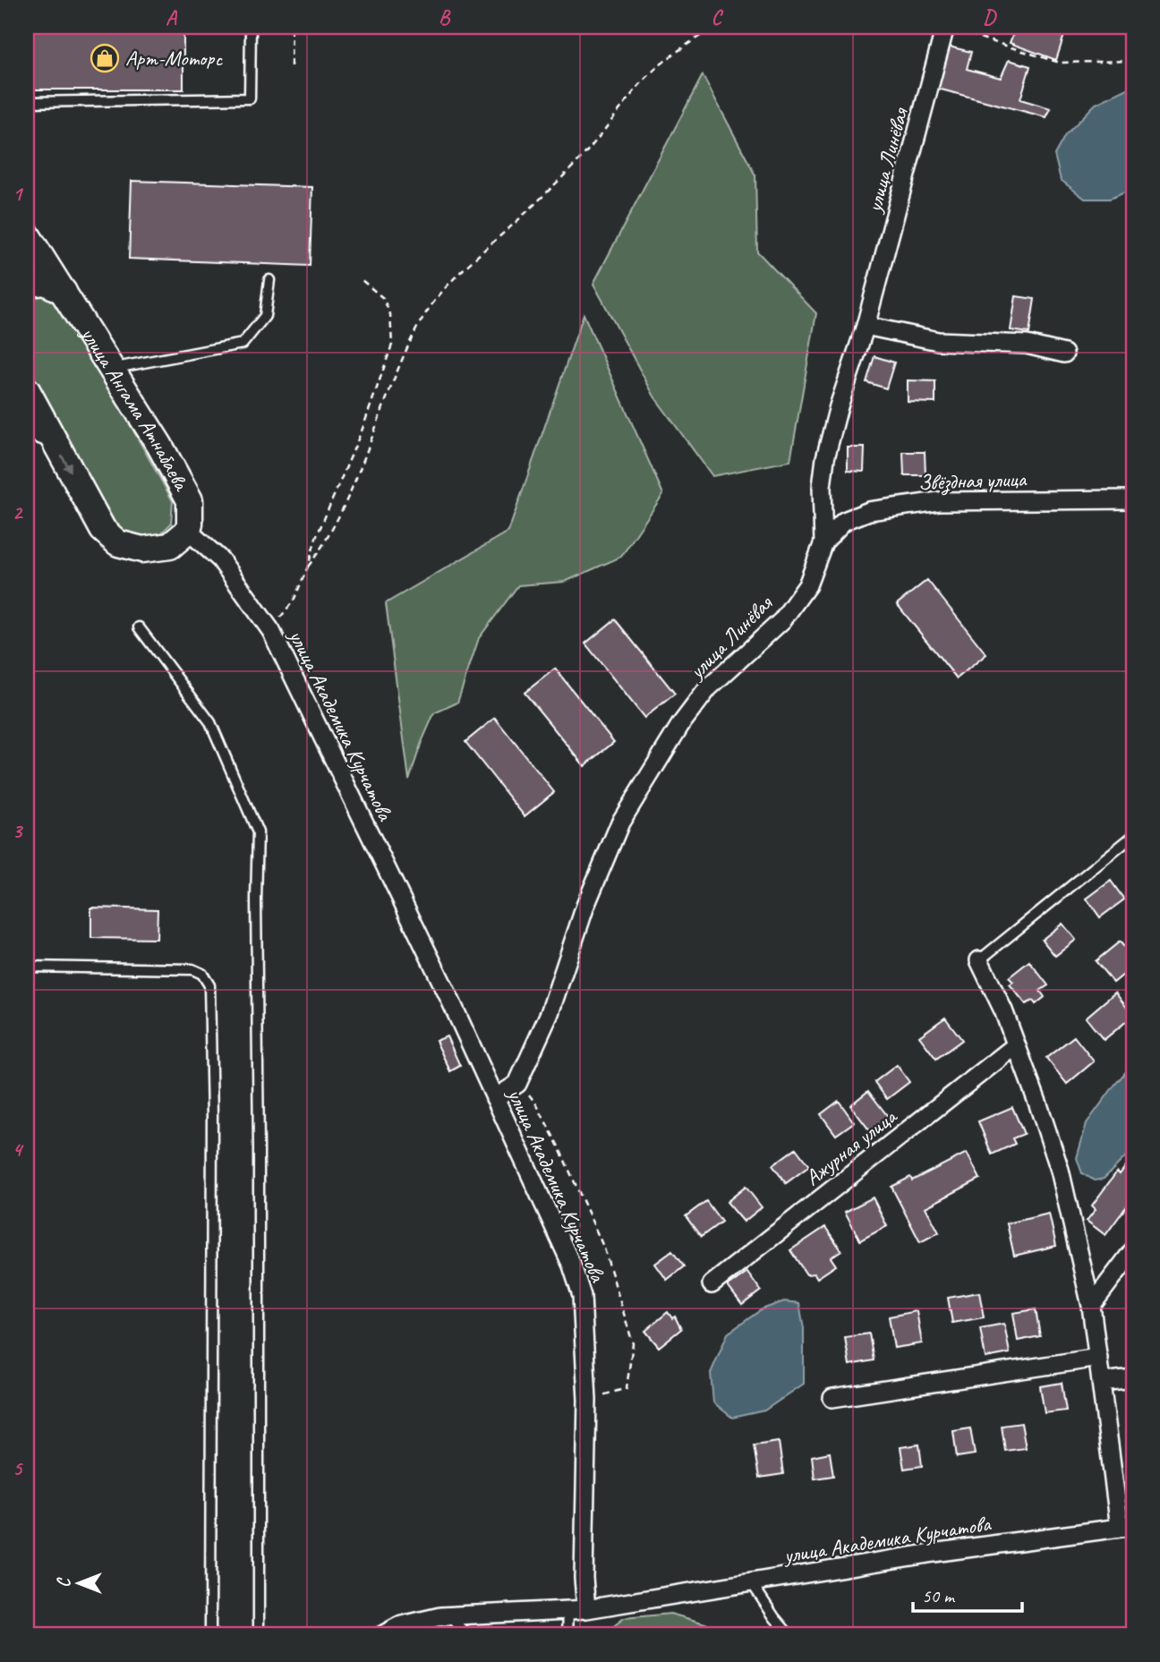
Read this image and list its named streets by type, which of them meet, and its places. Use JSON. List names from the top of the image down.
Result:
{
  "streets": {
    "street": [
      "улица Линёвая",
      "улица Ангама Атнабаева",
      "Звёздная улица",
      "улица Академика Курчатова",
      "Ажурная улица"
    ]
  },
  "crossings": [
    ["улица Линёвая", "Звёздная улица"],
    ["улица Ангама Атнабаева", "улица Академика Курчатова"]
  ],
  "places": {
    "shop": ["Арт-Моторс"]
  },
  "scale_bar": "50 m",
  "north": "left",
  "grid": {
    "columns": [
      "A",
      "B",
      "C",
      "D"
    ],
    "rows": [
      "1",
      "2",
      "3",
      "4",
      "5"
    ]
  }
}
